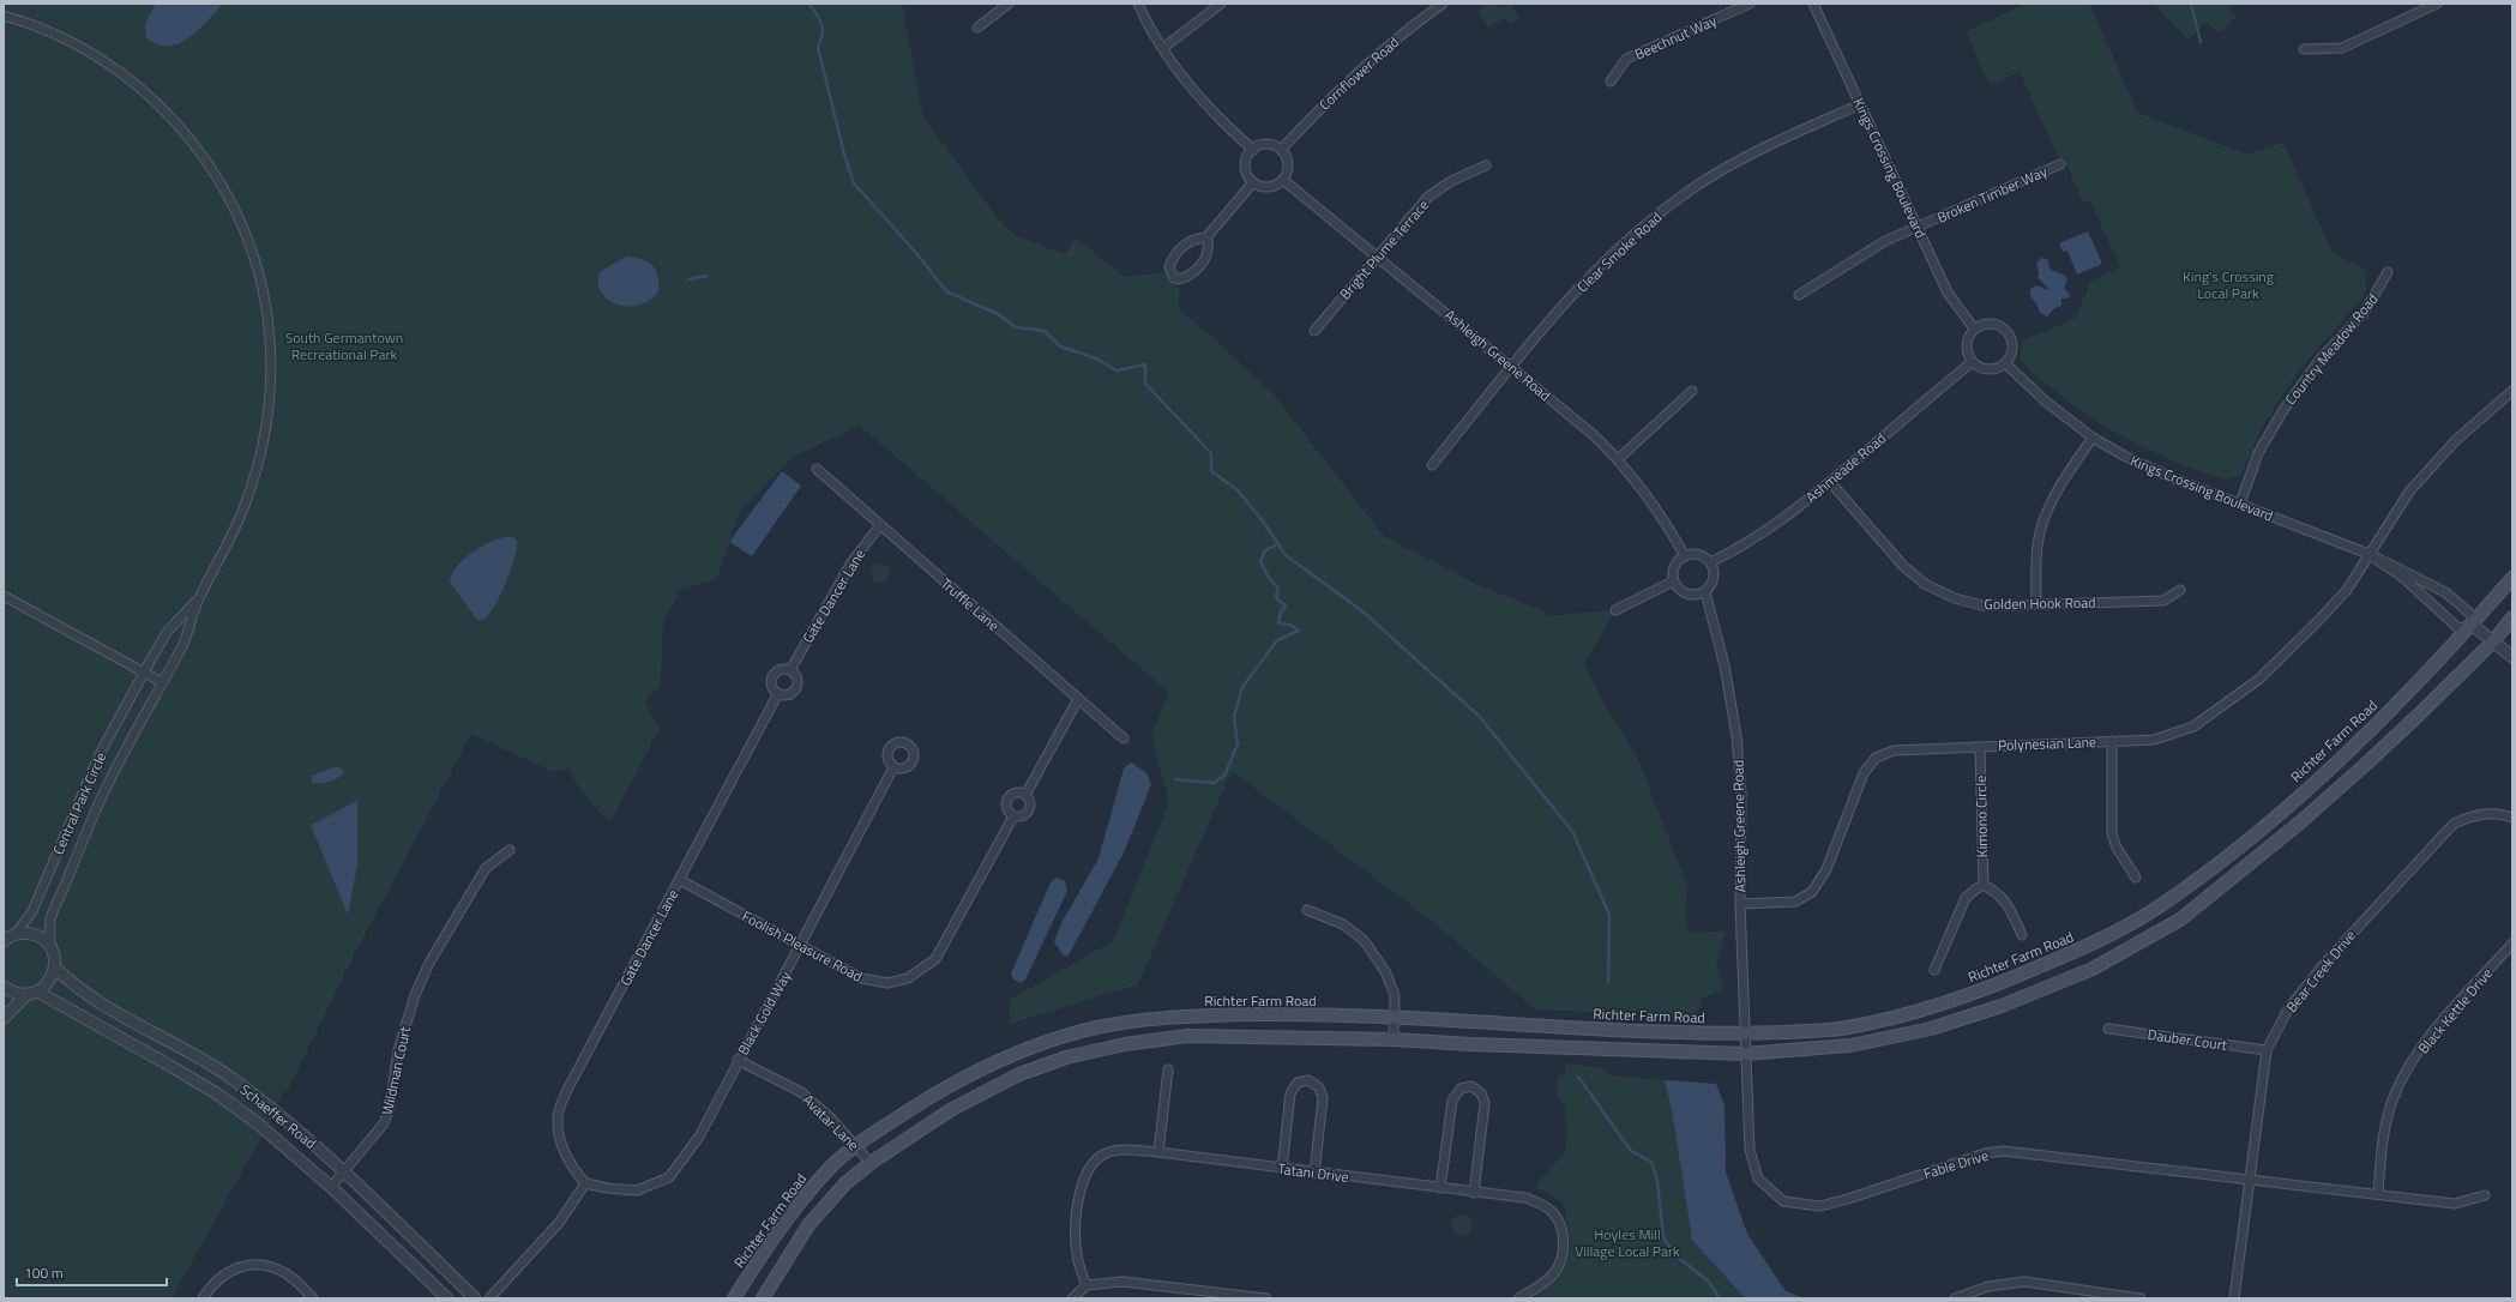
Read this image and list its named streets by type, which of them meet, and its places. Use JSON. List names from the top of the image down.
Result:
{
  "streets": {
    "main road": ["Richter Farm Road"],
    "street": [
      "Beechnut Way",
      "Cornflower Road",
      "Kings Crossing Boulevard",
      "Broken Timber Way",
      "Bright Plume Terrace",
      "Clear Smoke Road",
      "Country Meadow Road",
      "Ashleigh Greene Road",
      "Ashmeade Road",
      "Gate Dancer Lane",
      "Golden Hook Road",
      "Truffle Lane",
      "Polynesian Lane",
      "Central Park Circle",
      "Kimono Circle",
      "Foolish Pleasure Road",
      "Bear Creek Drive",
      "Black Kettle Drive",
      "Black Gold Way",
      "Dauber Court",
      "Wildman Court",
      "Schaeffer Road",
      "Avatar Lane",
      "Fable Drive",
      "Tatani Drive"
    ]
  },
  "crossings": [
    ["Cornflower Road", "Ashleigh Greene Road"],
    ["Kings Crossing Boulevard", "Broken Timber Way"],
    ["Kings Crossing Boulevard", "Clear Smoke Road"],
    ["Kings Crossing Boulevard", "Country Meadow Road"],
    ["Kings Crossing Boulevard", "Ashmeade Road"],
    ["Kings Crossing Boulevard", "Richter Farm Road"],
    ["Kings Crossing Boulevard", "Polynesian Lane"],
    ["Bright Plume Terrace", "Ashleigh Greene Road"],
    ["Clear Smoke Road", "Ashleigh Greene Road"],
    ["Ashleigh Greene Road", "Ashmeade Road"],
    ["Ashleigh Greene Road", "Richter Farm Road"],
    ["Ashleigh Greene Road", "Polynesian Lane"],
    ["Ashleigh Greene Road", "Fable Drive"],
    ["Ashmeade Road", "Golden Hook Road"],
    ["Gate Dancer Lane", "Truffle Lane"],
    ["Gate Dancer Lane", "Foolish Pleasure Road"],
    ["Gate Dancer Lane", "Black Gold Way"],
    ["Truffle Lane", "Foolish Pleasure Road"],
    ["Richter Farm Road", "Avatar Lane"],
    ["Polynesian Lane", "Kimono Circle"],
    ["Foolish Pleasure Road", "Black Gold Way"],
    ["Bear Creek Drive", "Dauber Court"],
    ["Bear Creek Drive", "Fable Drive"],
    ["Black Kettle Drive", "Fable Drive"],
    ["Black Gold Way", "Avatar Lane"],
    ["Wildman Court", "Schaeffer Road"]
  ],
  "parks": ["King's Crossing Local Park", "South Germantown Recreational Park", "Hoyles Mill Village Local Park"],
  "scale_bar": "100 m"
}
